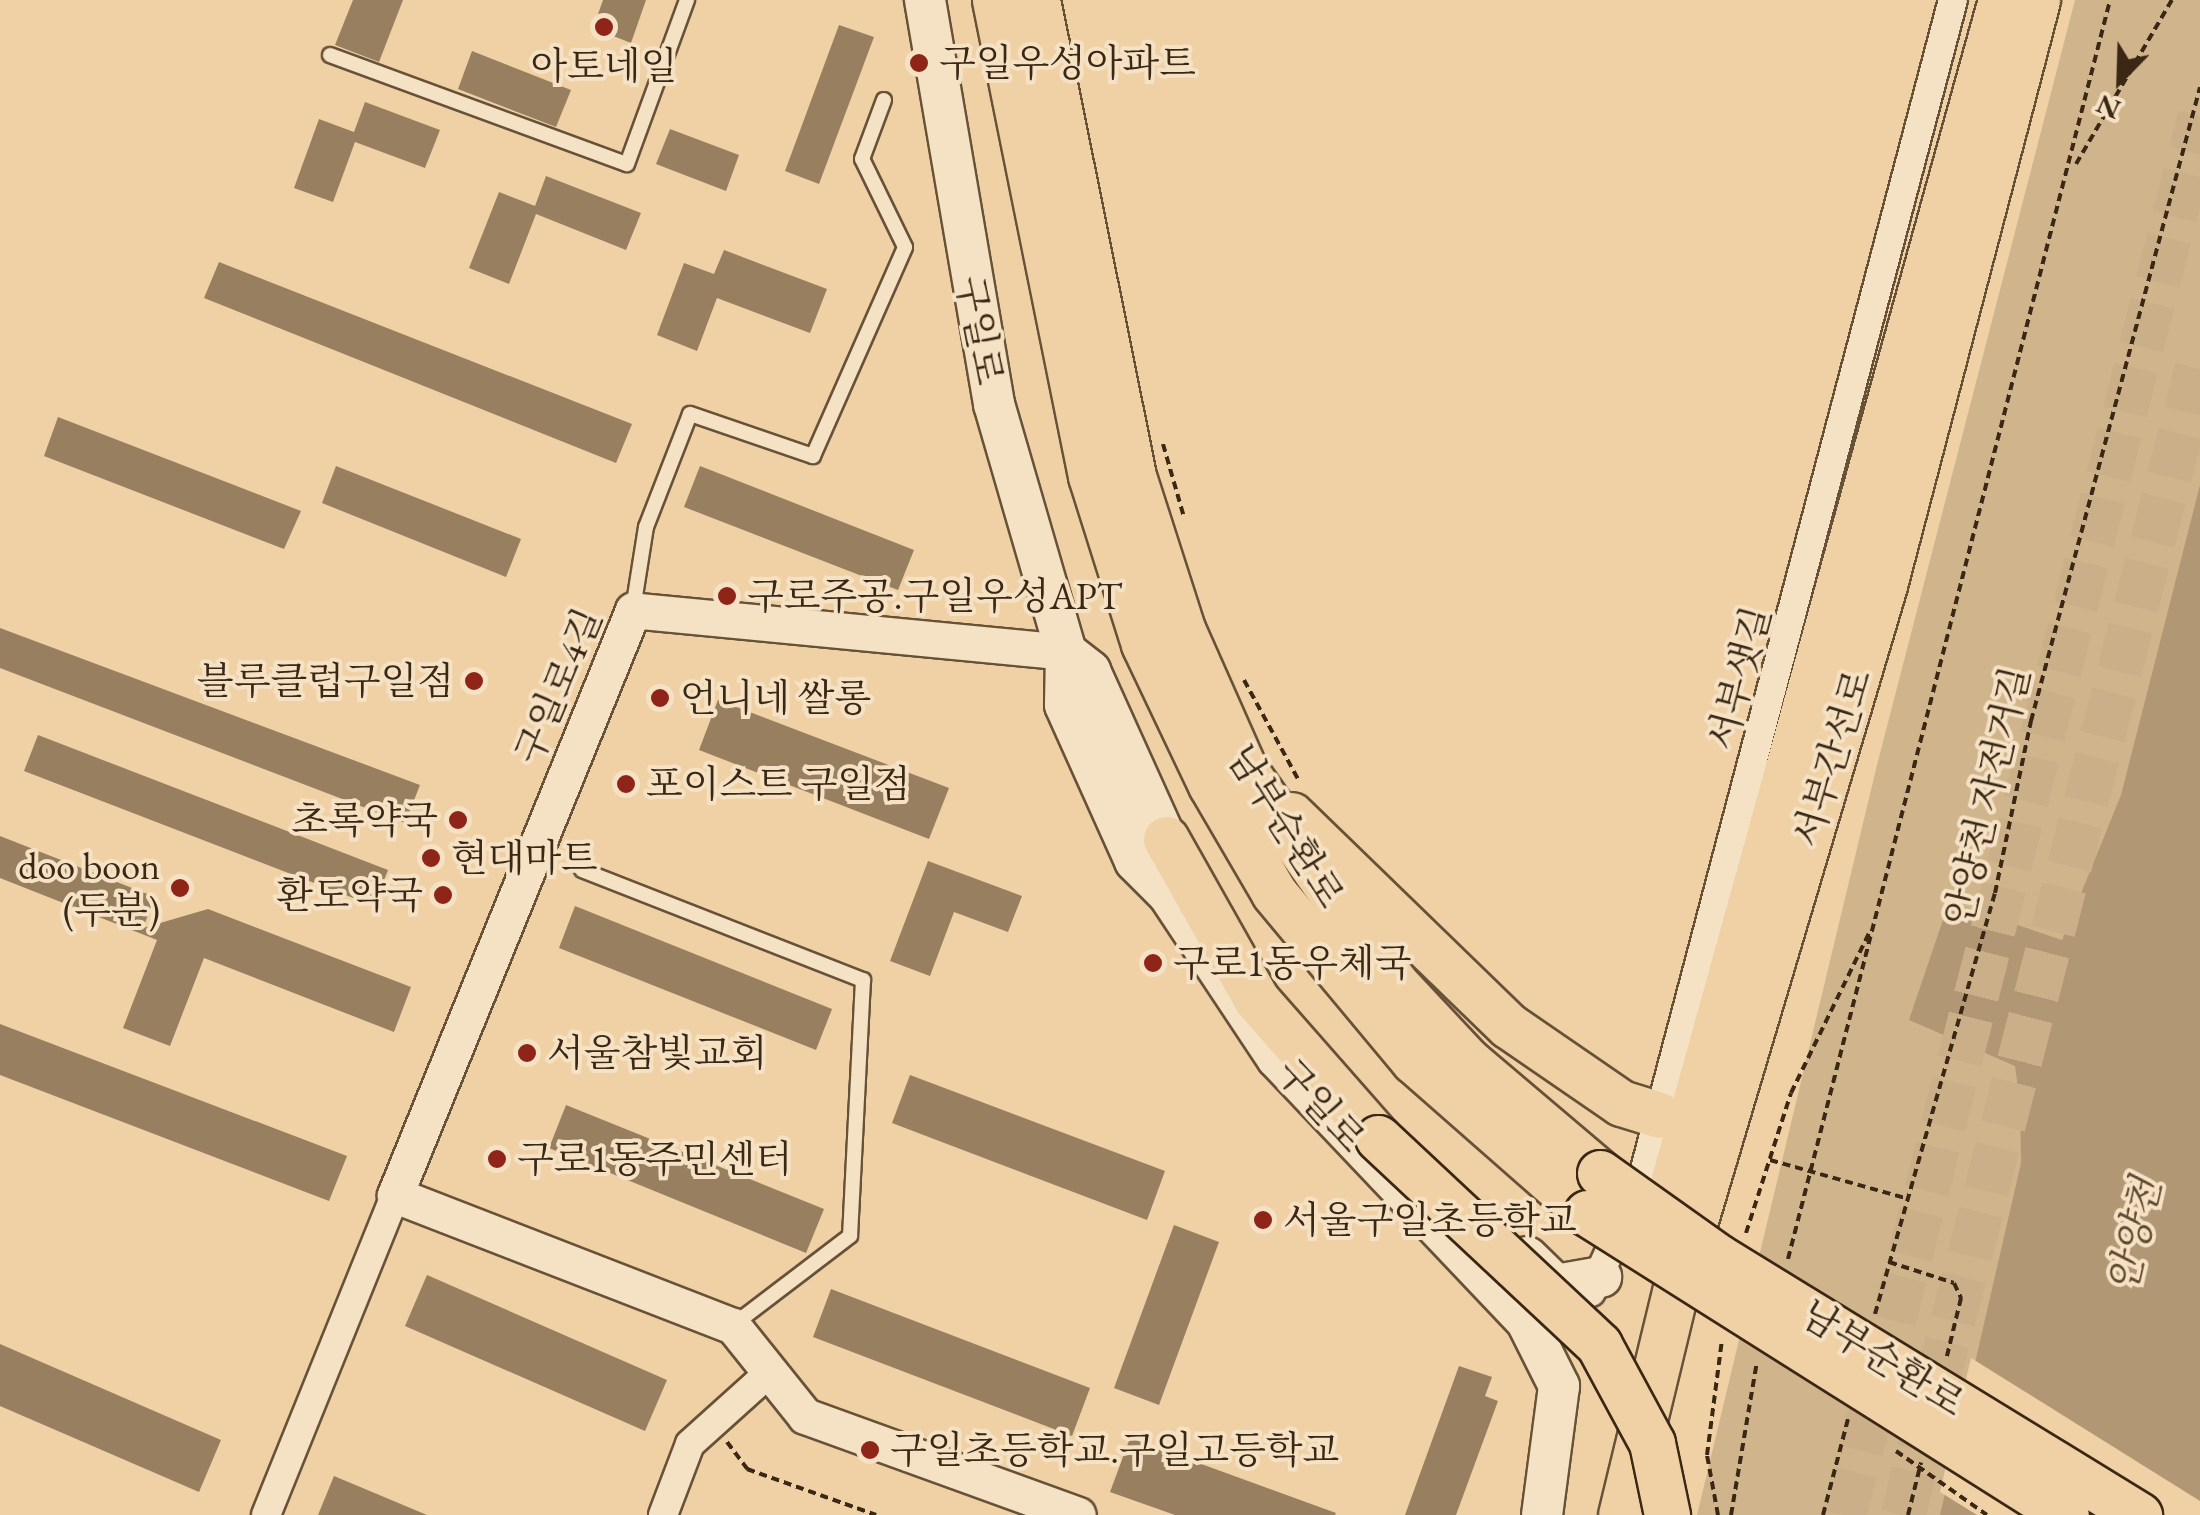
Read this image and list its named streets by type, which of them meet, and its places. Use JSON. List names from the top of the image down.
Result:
{
  "streets": {
    "main road": ["구일로", "서부간선로", "남부순환로"],
    "street": ["서부샛길", "구일로4길"],
    "path": ["안양천 자전거길"]
  },
  "crossings": [
    ["구일로", "구일로4길"]
  ],
  "water": ["안양천"],
  "places": [
    "아토네일",
    "구일우성아파트",
    "구로주공.구일우성APT",
    "블루클럽구일점",
    "언니네 쌀롱",
    "포이스트 구일점",
    "초록약국",
    "현대마트",
    "doo boon (두분)",
    "환도약국",
    "구로1동우체국",
    "서울참빛교회",
    "구로1동주민센터",
    "서울구일초등학교",
    "구일초등학교.구일고등학교"
  ],
  "north": "bottom left"
}
